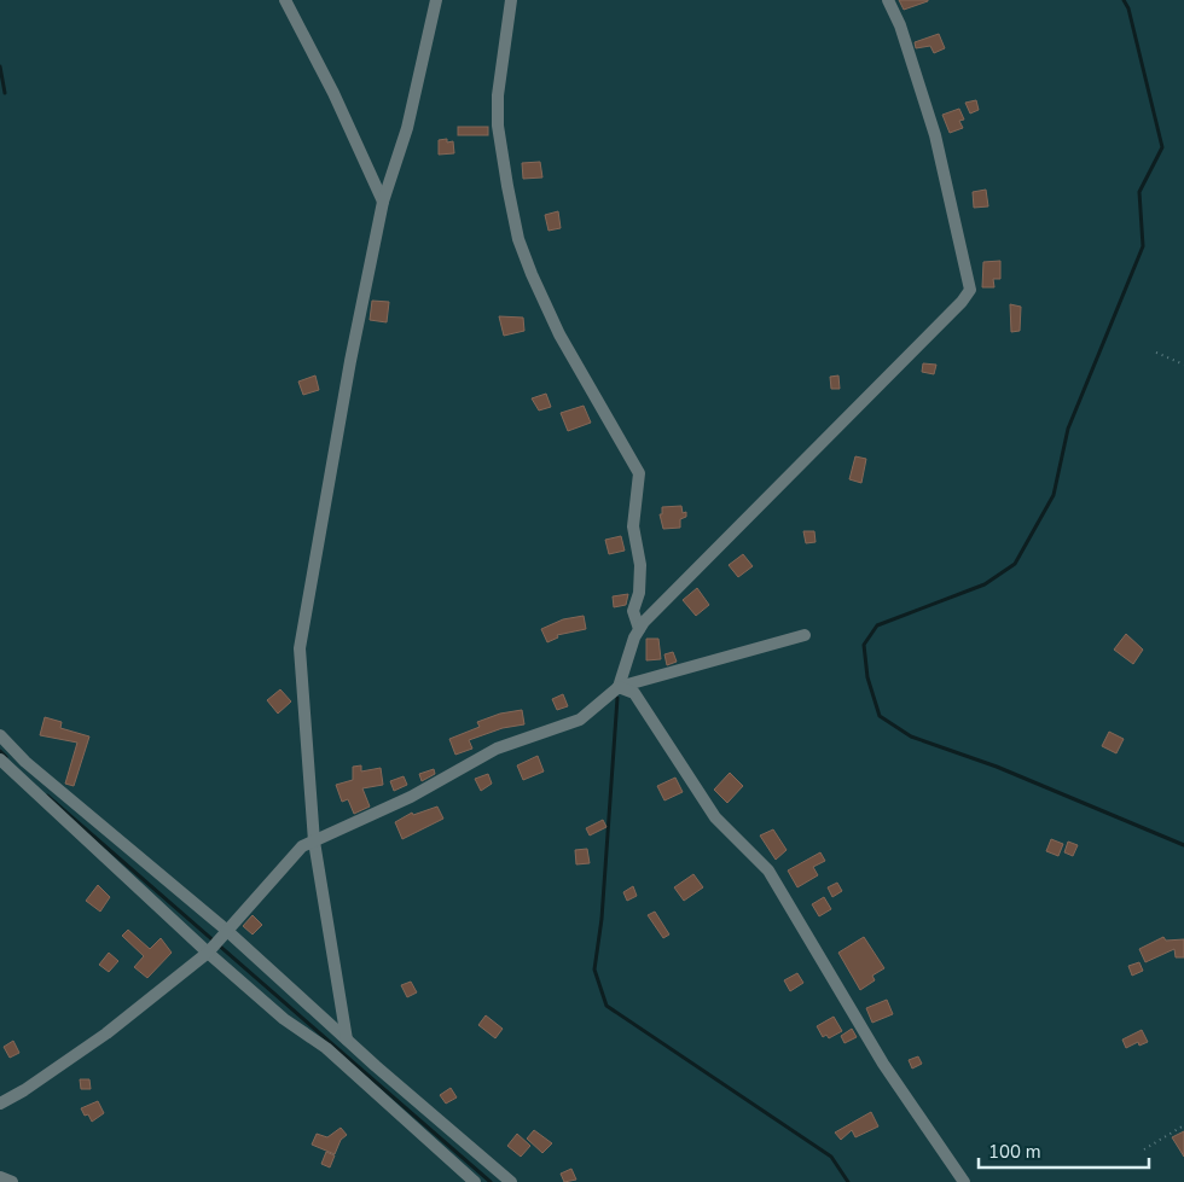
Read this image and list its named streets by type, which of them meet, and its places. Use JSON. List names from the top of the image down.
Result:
{
  "scale_bar": "100 m"
}
